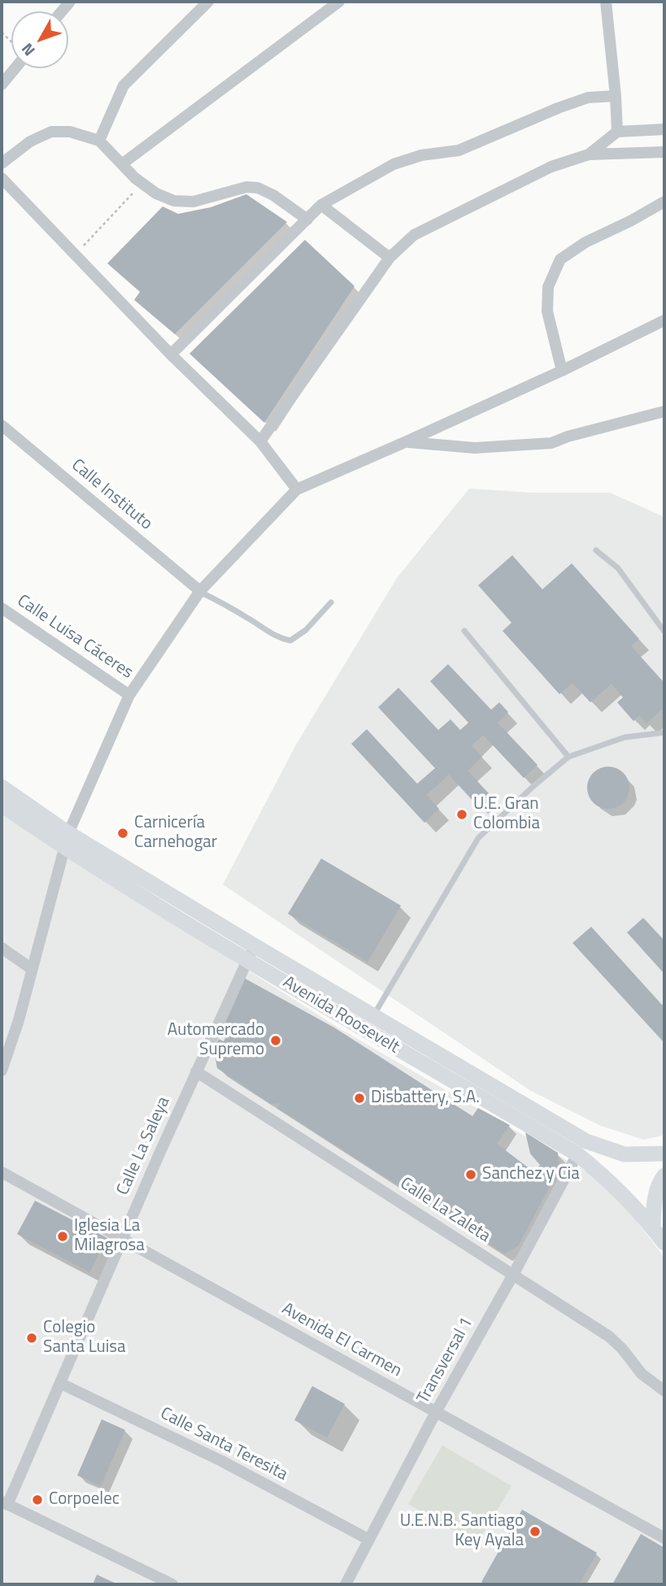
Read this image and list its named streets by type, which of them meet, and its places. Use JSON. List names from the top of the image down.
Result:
{
  "streets": {
    "street": [
      "Calle Instituto",
      "Calle Luisa Cáceres",
      "Avenida Roosevelt",
      "Calle La Saleya",
      "Calle La Zaleta",
      "Avenida El Carmen",
      "Transversal 1",
      "Calle Santa Teresita"
    ]
  },
  "crossings": [
    ["Avenida Roosevelt", "Calle La Saleya"],
    ["Avenida Roosevelt", "Transversal 1"],
    ["Calle La Saleya", "Calle La Zaleta"],
    ["Calle La Saleya", "Avenida El Carmen"],
    ["Calle La Saleya", "Calle Santa Teresita"],
    ["Calle La Zaleta", "Transversal 1"],
    ["Avenida El Carmen", "Transversal 1"],
    ["Transversal 1", "Calle Santa Teresita"]
  ],
  "places": [
    "U.E. Gran Colombia",
    "Carnicería Carnehogar",
    "Automercado Supremo",
    "Disbattery, S.A.",
    "Sanchez y Cia",
    "Iglesia La Milagrosa",
    "Colegio Santa Luisa",
    "Corpoelec",
    "U.E.N.B. Santiago Key Ayala"
  ],
  "north": "bottom left"
}
